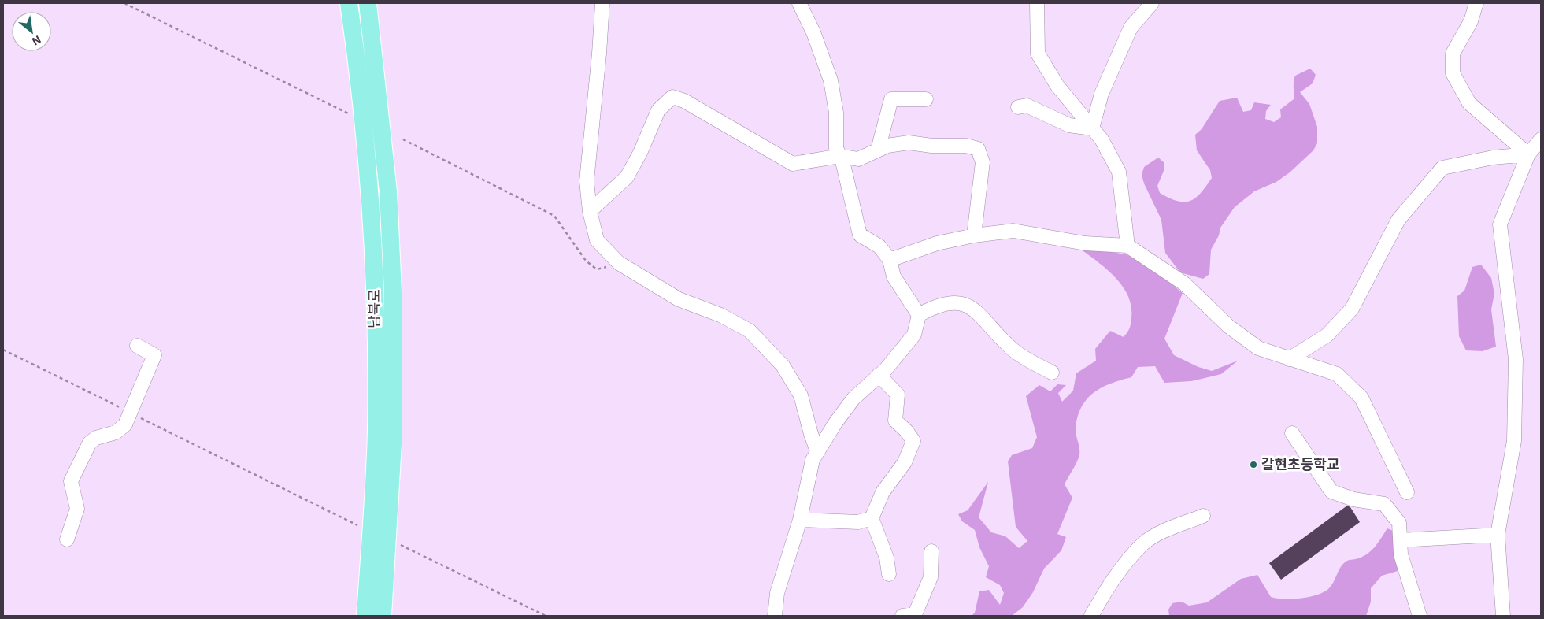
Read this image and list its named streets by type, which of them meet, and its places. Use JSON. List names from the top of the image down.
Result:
{
  "streets": {
    "main road": ["남북로"]
  },
  "places": ["갈현초등학교"],
  "north": "bottom right"
}
